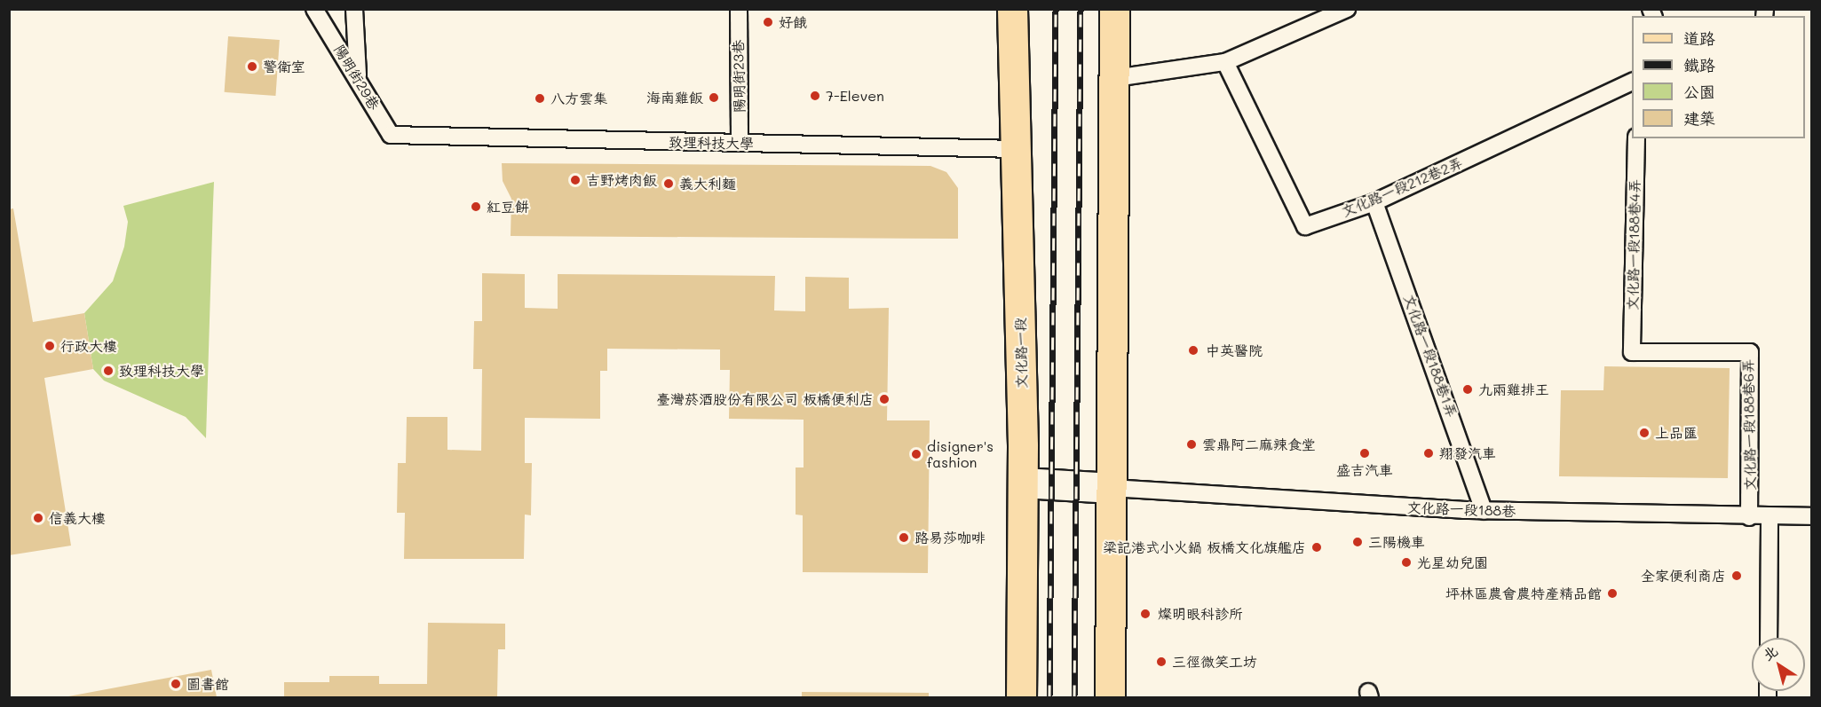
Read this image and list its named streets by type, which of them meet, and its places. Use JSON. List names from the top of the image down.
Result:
{
  "streets": {
    "main road": ["文化路一段"],
    "lane": [
      "陽明街23巷",
      "陽明街29巷",
      "致理科技大學",
      "文化路一段212巷2弄",
      "文化路一段188巷4弄",
      "文化路一段188巷1弄",
      "文化路一段188巷6弄",
      "文化路一段188巷"
    ]
  },
  "crossings": [
    ["陽明街23巷", "致理科技大學"],
    ["陽明街29巷", "致理科技大學"],
    ["致理科技大學", "文化路一段"],
    ["文化路一段212巷2弄", "文化路一段188巷1弄"],
    ["文化路一段188巷4弄", "文化路一段188巷6弄"],
    ["文化路一段188巷1弄", "文化路一段188巷"],
    ["文化路一段188巷6弄", "文化路一段188巷"]
  ],
  "places": [
    "好餓",
    "警衛室",
    "7-Eleven",
    "海南雞飯",
    "八方雲集",
    "吉野烤肉飯",
    "義大利麵",
    "紅豆餅",
    "行政大樓",
    "中英醫院",
    "致理科技大學",
    "九兩雞排王",
    "臺灣菸酒股份有限公司 板橋便利店",
    "上品匯",
    "雲鼎阿二麻辣食堂",
    "盛吉汽車",
    "翔發汽車",
    "disigner's fashion",
    "信義大樓",
    "路易莎咖啡",
    "三陽機車",
    "梁記港式小火鍋 板橋文化旗艦店",
    "光星幼兒園",
    "全家便利商店",
    "坪林區農會農特產精品館",
    "燦明眼科診所",
    "三徑微笑工坊",
    "圖書館"
  ],
  "legend": [
    "道路",
    "鐵路",
    "公園",
    "建築"
  ],
  "north": "top left"
}
